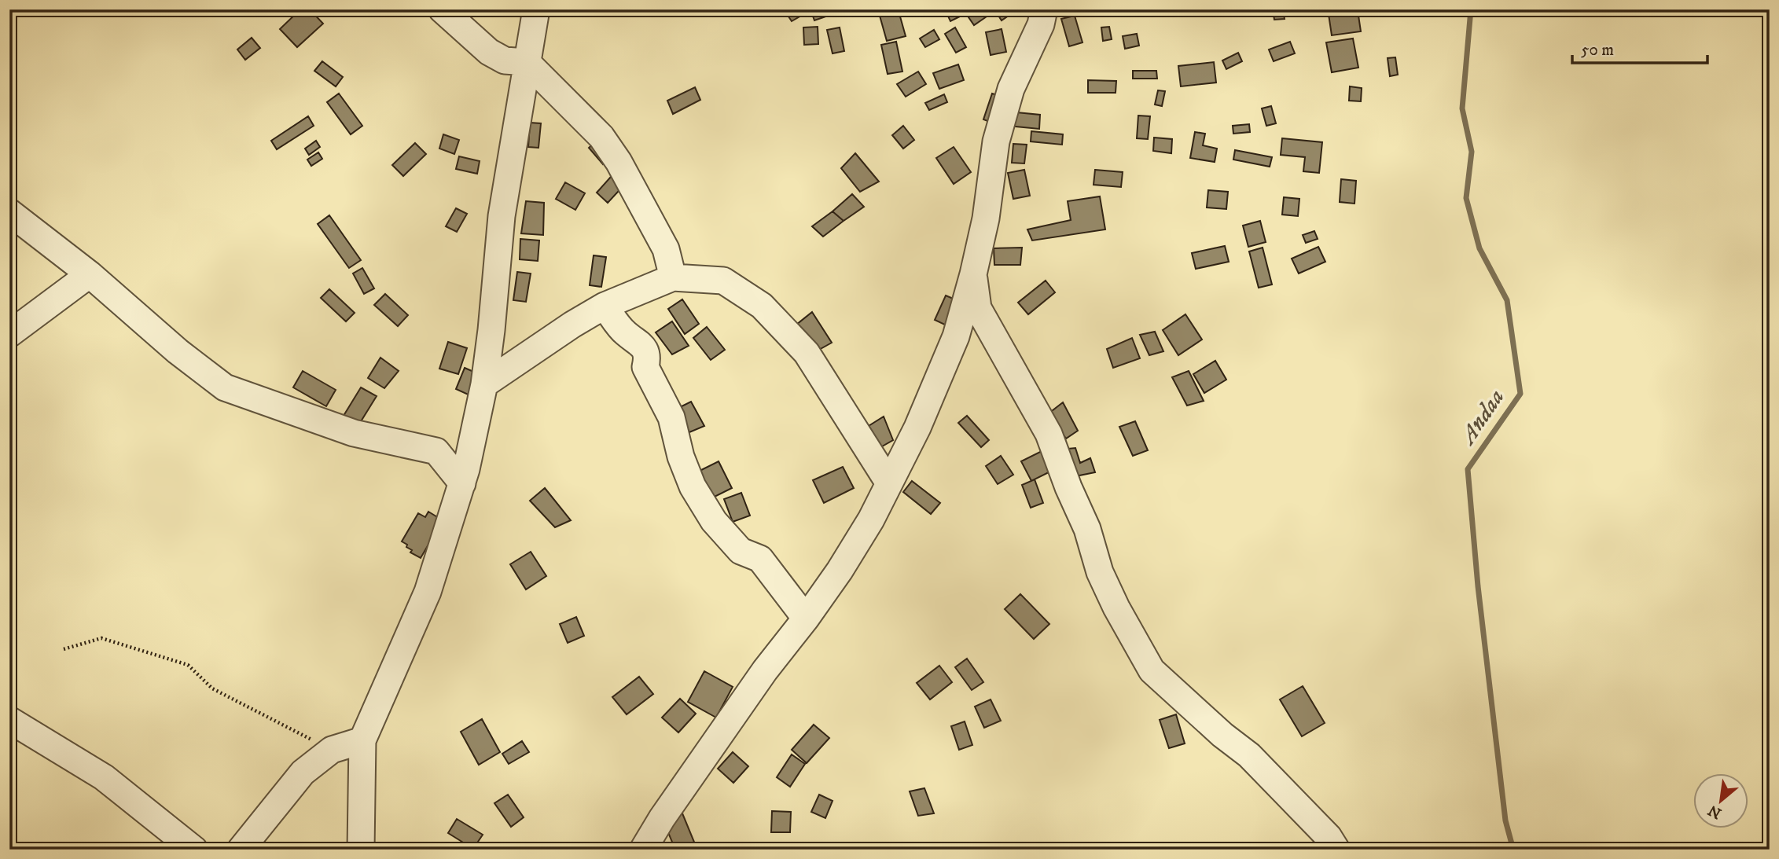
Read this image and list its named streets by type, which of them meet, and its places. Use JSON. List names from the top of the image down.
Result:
{
  "water": ["Andaa"],
  "scale_bar": "50 m",
  "north": "bottom left"
}
